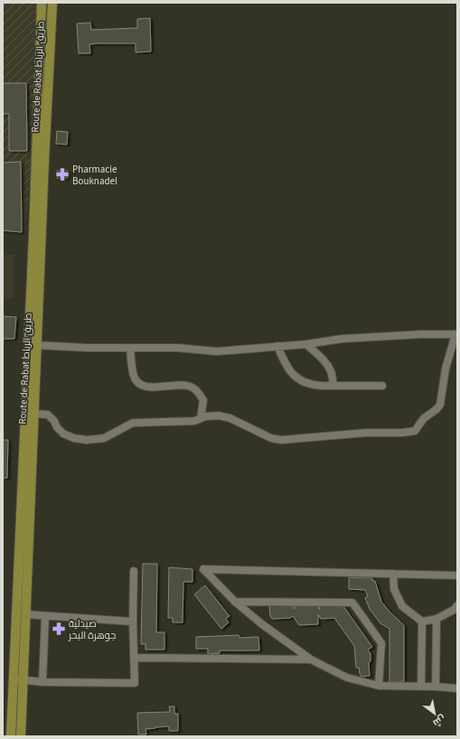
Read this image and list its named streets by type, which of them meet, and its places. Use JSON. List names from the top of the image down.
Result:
{
  "streets": {
    "main road": ["Route de Rabat طريق الرباط"]
  },
  "places": {
    "pharmacy": ["Pharmacie Bouknadel", "صيدلية جوهرة البحر"]
  },
  "north": "bottom right"
}
